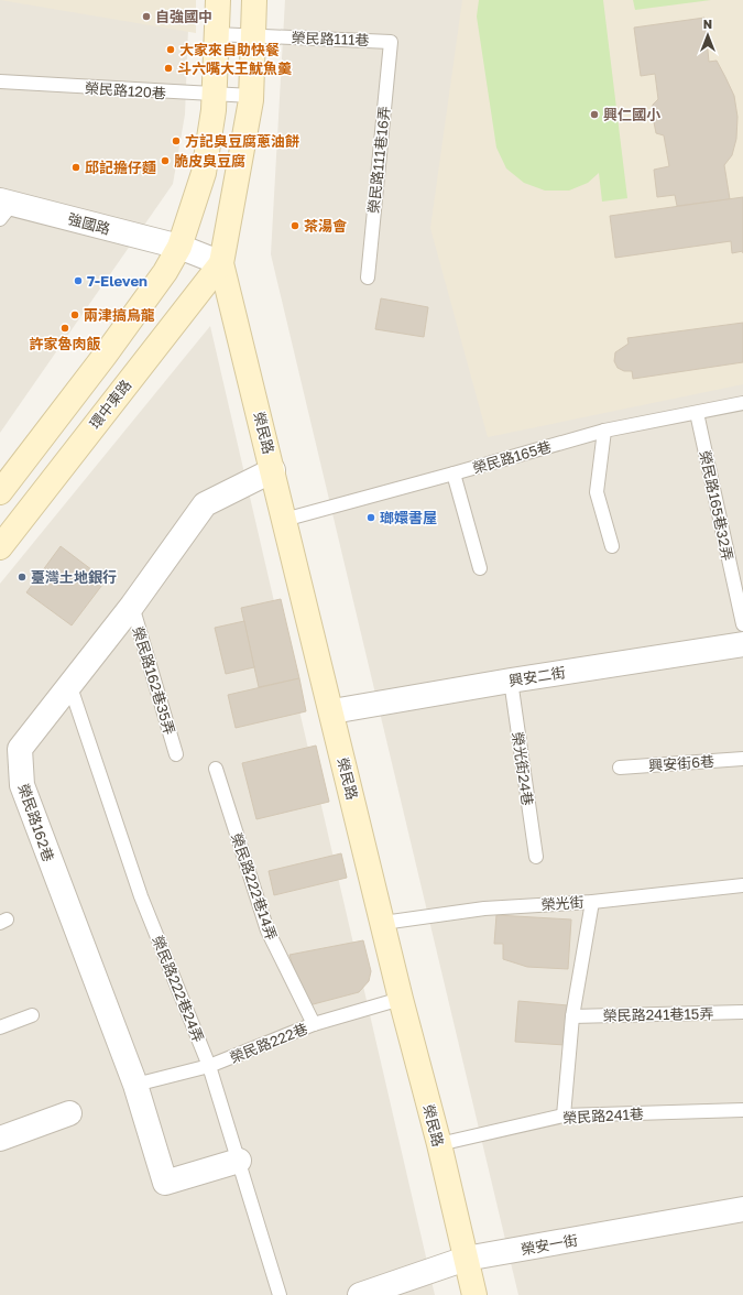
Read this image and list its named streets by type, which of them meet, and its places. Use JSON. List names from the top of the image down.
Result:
{
  "streets": {
    "street": [
      "強國路",
      "環中東路",
      "榮民路",
      "興安二街",
      "榮民路162巷",
      "榮安一街"
    ],
    "lane": [
      "榮民路111巷",
      "榮民路120巷",
      "榮民路111巷16弄",
      "榮民路165巷",
      "榮民路165巷32弄",
      "榮民路162巷35弄",
      "興安街6巷",
      "榮光街24巷",
      "榮民路222巷14弄",
      "榮光街",
      "榮民路222巷24弄",
      "榮民路241巷15弄",
      "榮民路222巷",
      "榮民路241巷"
    ]
  },
  "crossings": [
    ["榮民路111巷", "榮民路111巷16弄"],
    ["榮民路111巷", "榮民路"],
    ["榮民路120巷", "榮民路"],
    ["環中東路", "榮民路"],
    ["榮民路", "榮民路165巷"],
    ["榮民路", "興安二街"],
    ["榮民路", "榮民路162巷"],
    ["榮民路", "榮光街"],
    ["榮民路", "榮民路222巷"],
    ["榮民路", "榮民路241巷"],
    ["榮民路", "榮安一街"],
    ["榮民路165巷", "榮民路165巷32弄"],
    ["興安二街", "榮光街24巷"],
    ["榮民路162巷35弄", "榮民路162巷"],
    ["榮民路162巷", "榮民路222巷24弄"],
    ["榮民路162巷", "榮民路222巷"],
    ["榮民路222巷14弄", "榮民路222巷"],
    ["榮民路222巷24弄", "榮民路222巷"]
  ],
  "places": [
    "自強國中",
    "大家來自助快餐",
    "斗六嘴大王魷魚羹",
    "興仁國小",
    "方記臭豆腐蔥油餅",
    "脆皮臭豆腐",
    "邱記擔仔麵",
    "茶湯會",
    "7-Eleven",
    "兩津搞烏龍",
    "許家魯肉飯",
    "瑯嬛書屋",
    "臺灣土地銀行"
  ],
  "north": "top"
}
